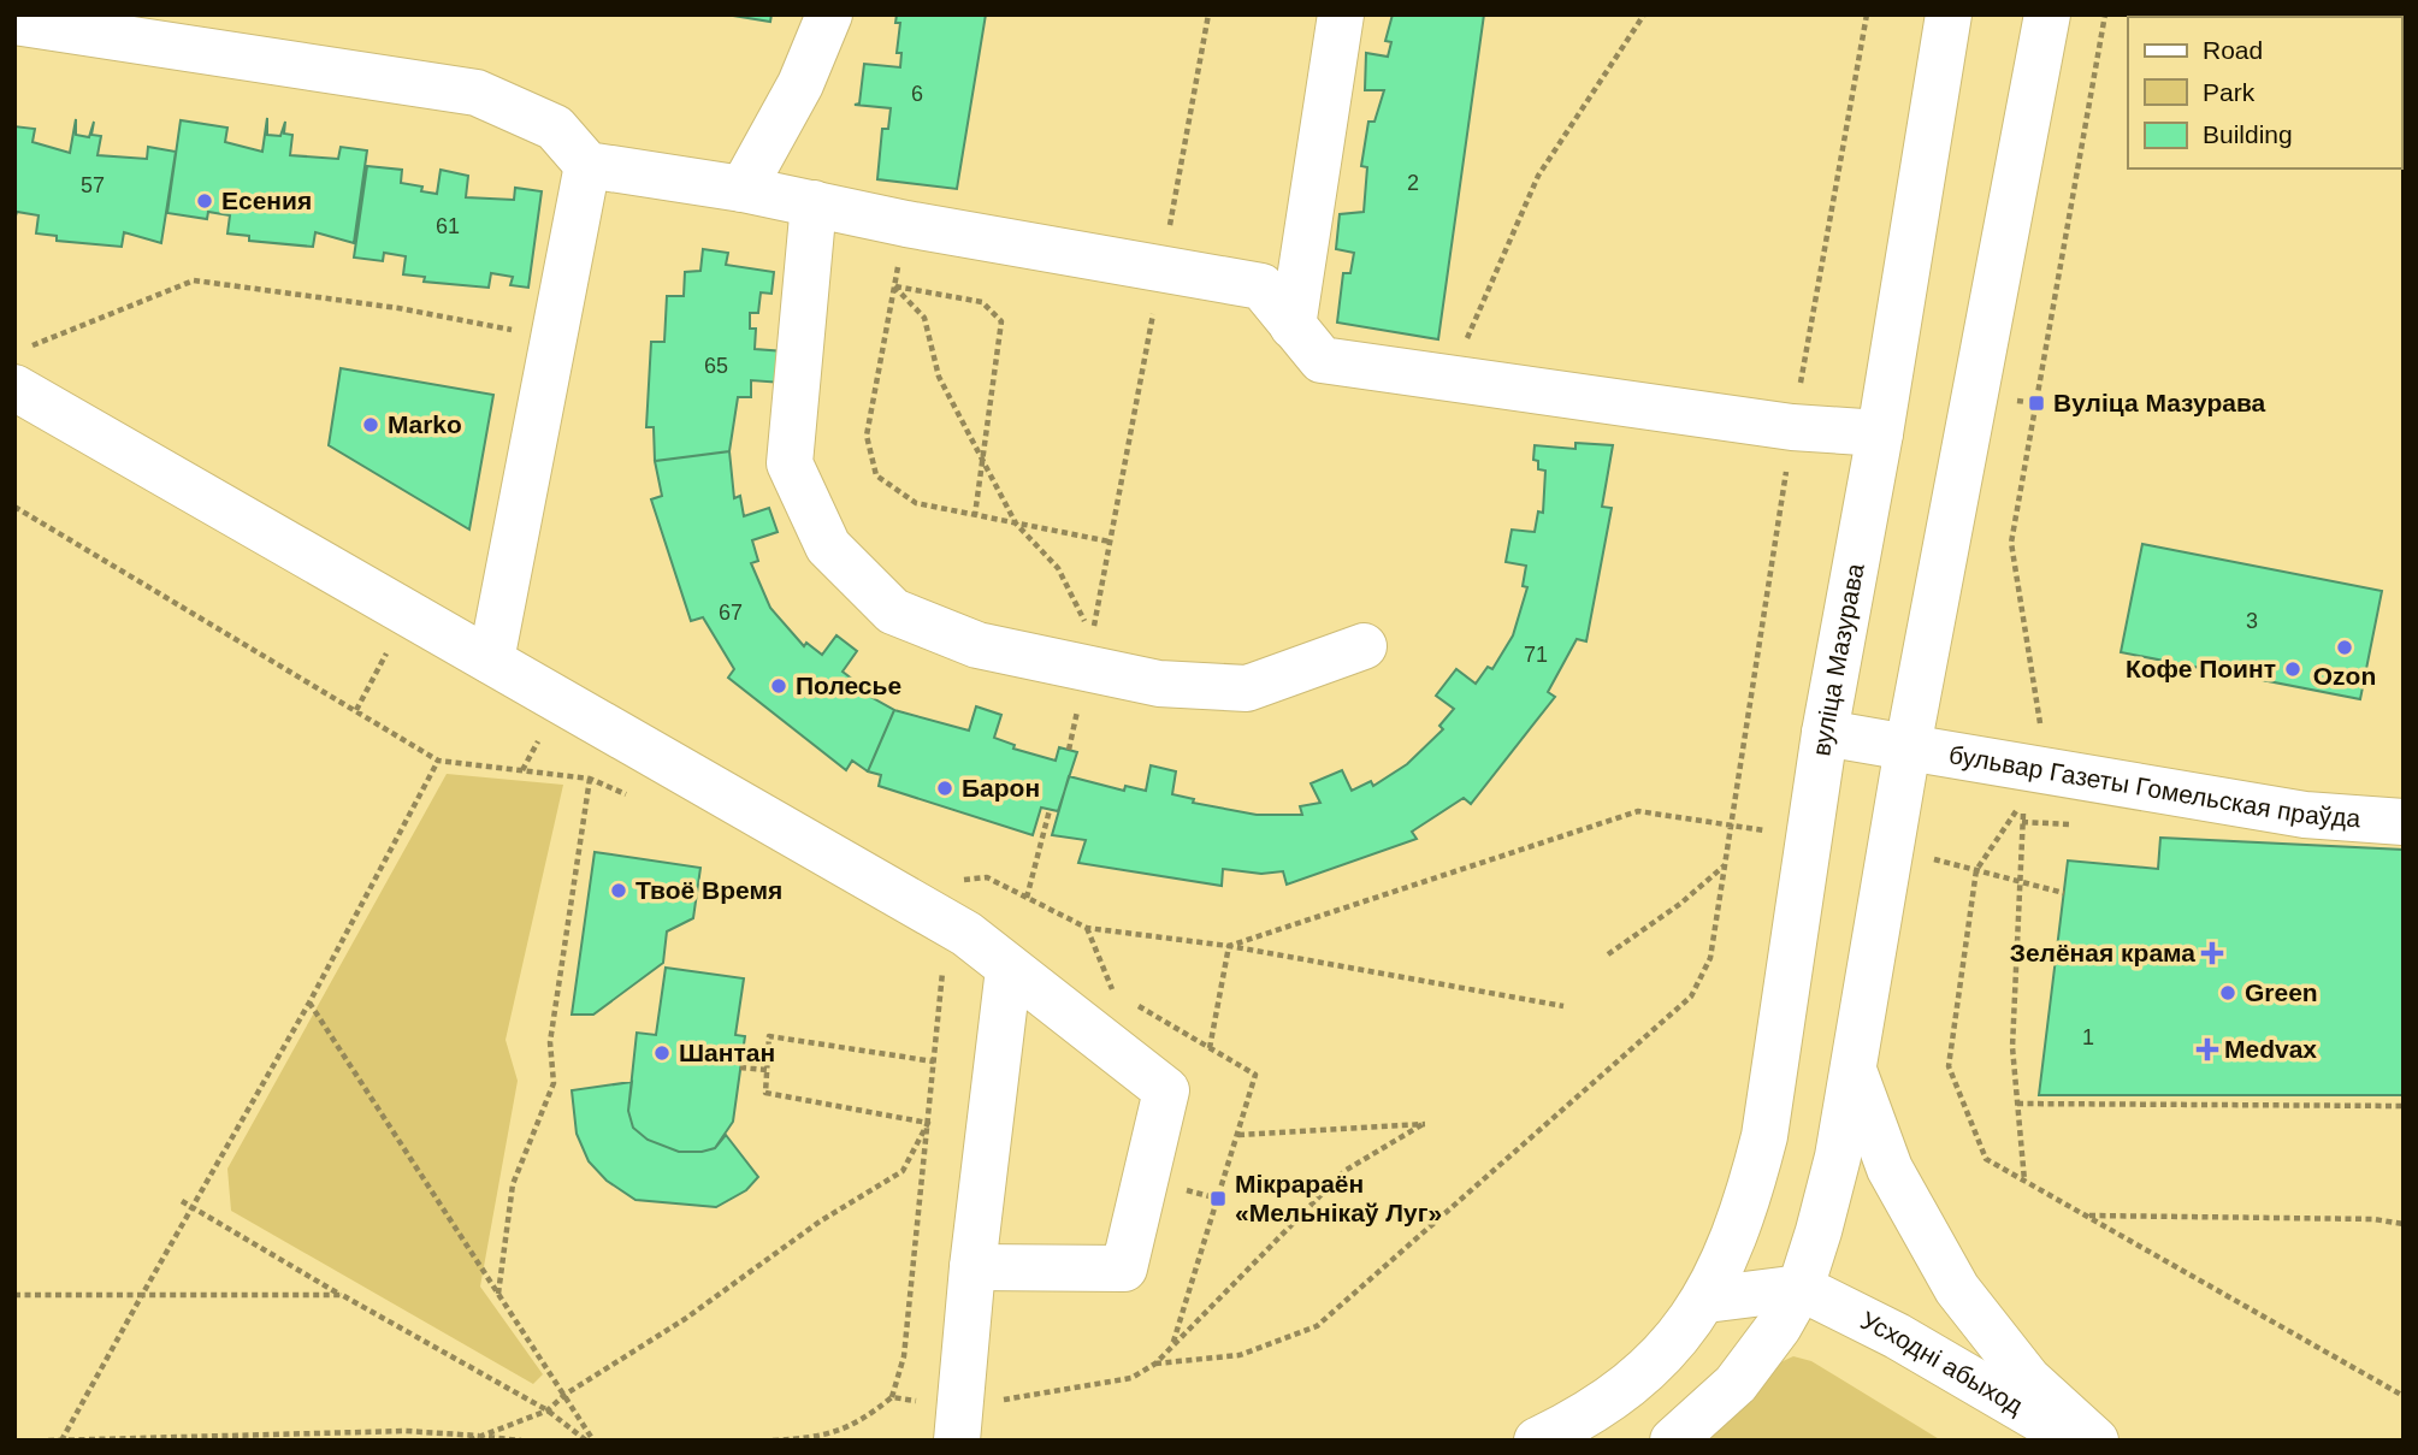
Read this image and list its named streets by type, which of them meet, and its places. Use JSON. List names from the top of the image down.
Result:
{
  "streets": {
    "main road": ["вуліца Мазурава", "бульвар Газеты Гомельская праўда", "Усходні абыход"]
  },
  "crossings": [
    ["вуліца Мазурава", "бульвар Газеты Гомельская праўда"]
  ],
  "places": {
    "other": [
      "Есения",
      "Marko",
      "Ozon",
      "Кофе Поинт",
      "Полесье",
      "Барон",
      "Твоё Время",
      "Green",
      "Шантан"
    ],
    "transit": ["Вуліца Мазурава", "Мікрараён «Мельнікаў Луг»"],
    "health": ["Зелёная крама", "Medvax"]
  },
  "house_numbers": [
    "6",
    "2",
    "57",
    "61",
    "65",
    "67",
    "3",
    "71",
    "1"
  ],
  "legend": ["Road", "Park", "Building"]
}
